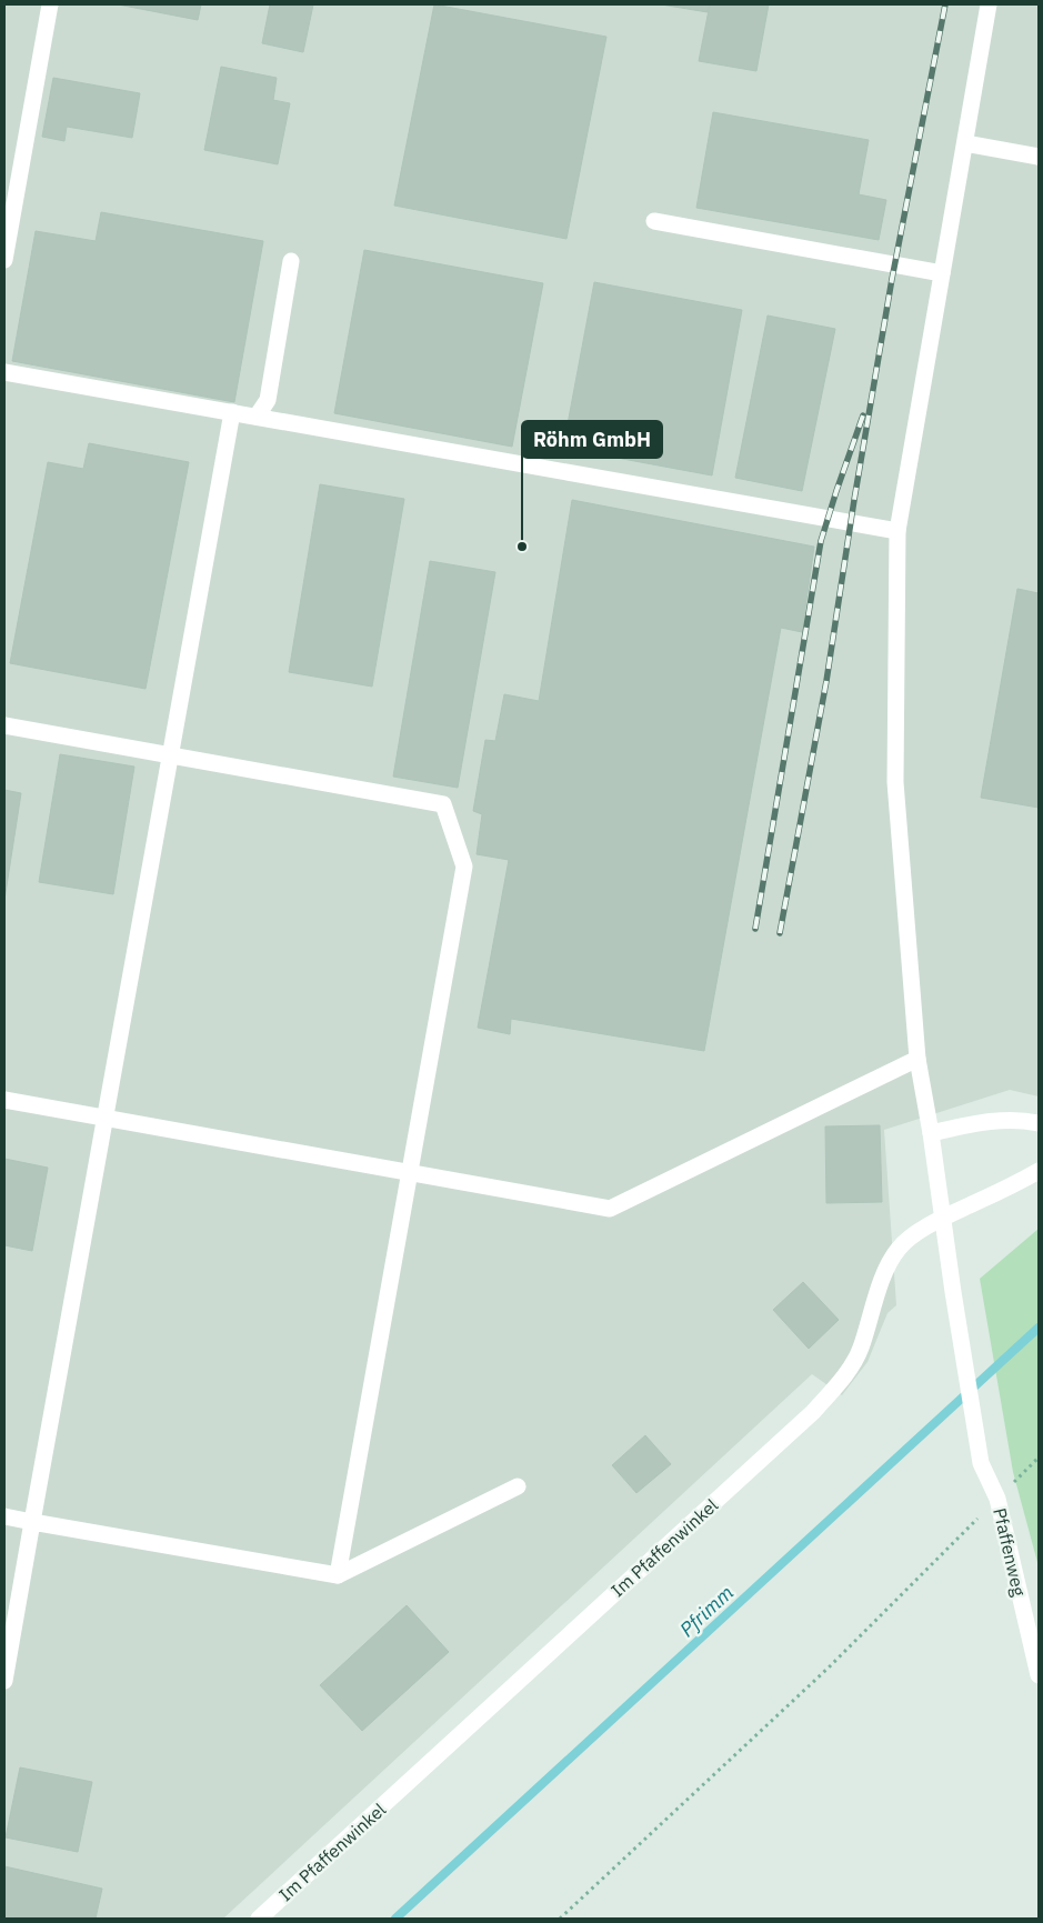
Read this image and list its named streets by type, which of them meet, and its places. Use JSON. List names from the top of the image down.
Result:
{
  "streets": {
    "street": ["Im Pfaffenwinkel", "Pfaffenweg"]
  },
  "crossings": [
    ["Im Pfaffenwinkel", "Pfaffenweg"]
  ],
  "water": ["Pfrimm"],
  "places": ["Röhm GmbH"]
}
